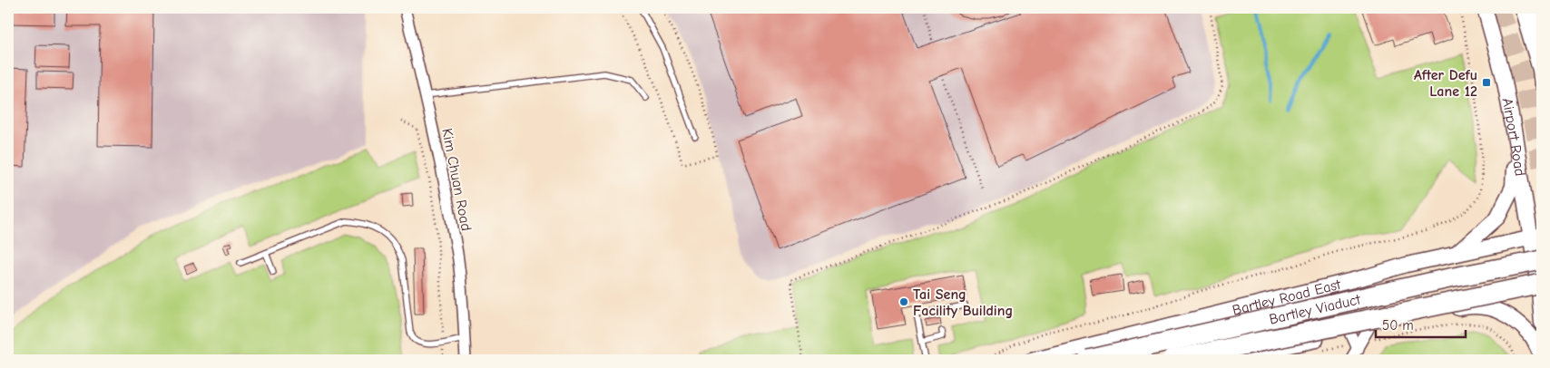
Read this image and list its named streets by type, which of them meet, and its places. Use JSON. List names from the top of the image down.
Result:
{
  "streets": {
    "highway": ["Bartley Viaduct"],
    "main road": ["Airport Road", "Bartley Road East"],
    "street": ["Kim Chuan Road"]
  },
  "crossings": [
    ["Airport Road", "Bartley Road East"],
    ["Airport Road", "Bartley Viaduct"]
  ],
  "places": {
    "transit": ["After Defu Lane 12"],
    "other": ["Tai Seng Facility Building"]
  },
  "scale_bar": "50 m"
}
